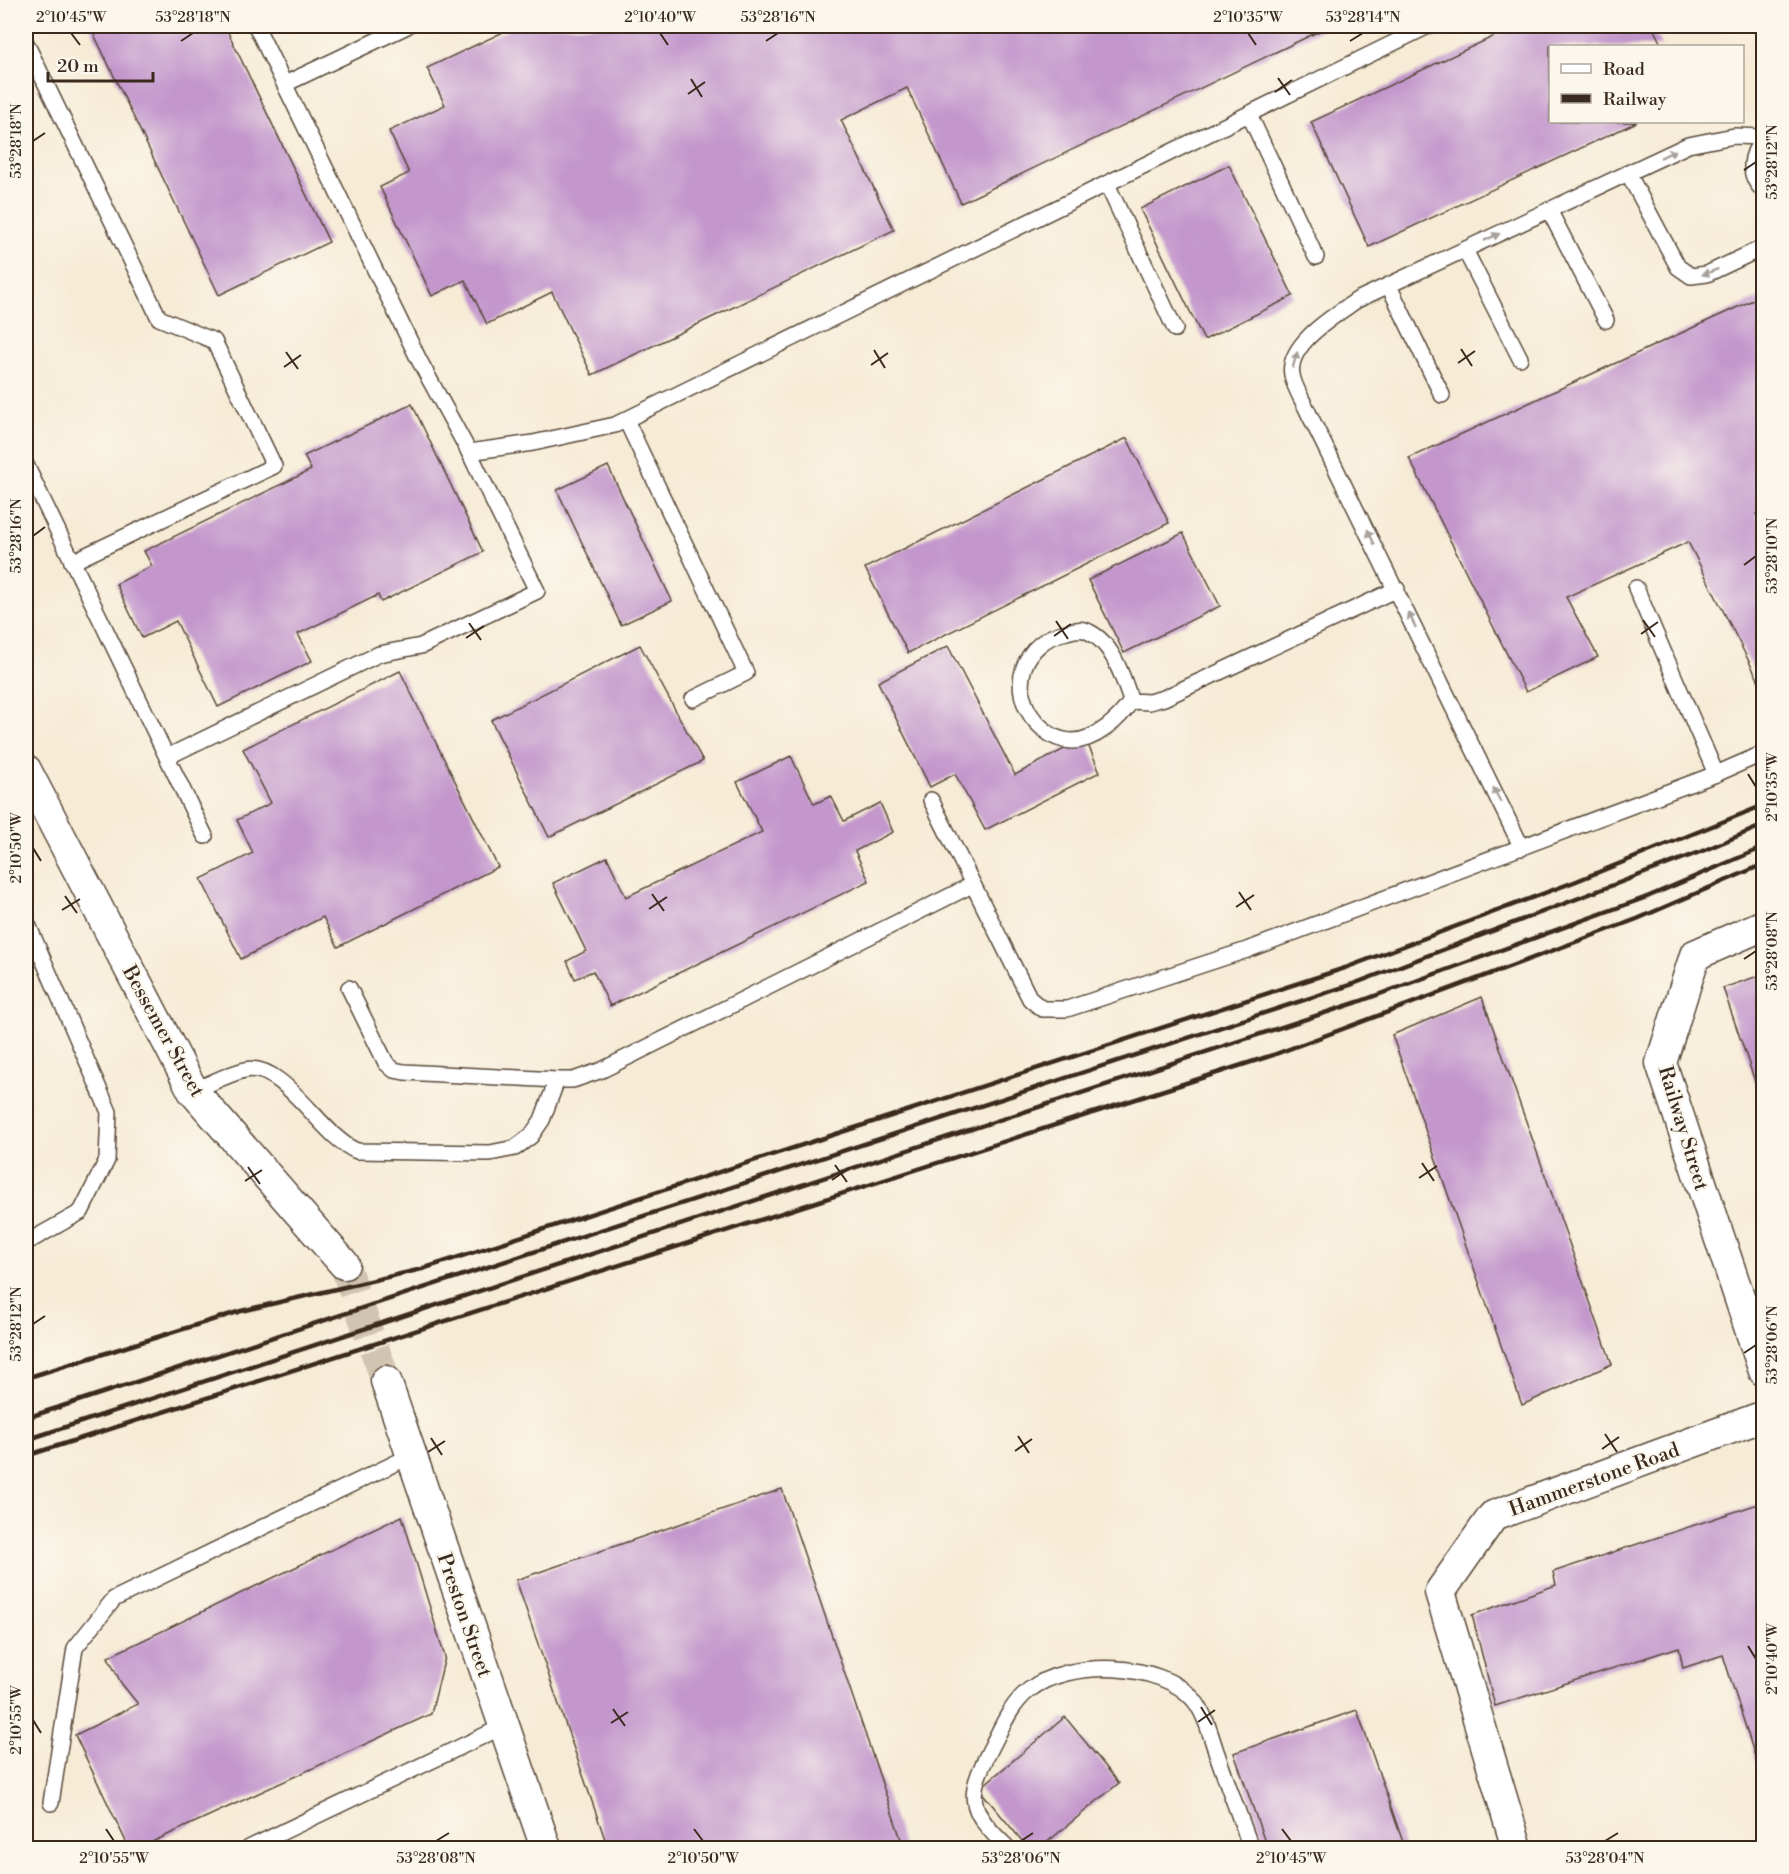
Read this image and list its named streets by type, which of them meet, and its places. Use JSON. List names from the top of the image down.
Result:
{
  "streets": {
    "street": [
      "Bessemer Street",
      "Railway Street",
      "Hammerstone Road",
      "Preston Street"
    ]
  },
  "legend": ["Road", "Railway"],
  "scale_bar": "20 m",
  "coordinates": [
    "2°10'45\"W",
    "53°28'18\"N",
    "2°10'40\"W",
    "53°28'16\"N",
    "2°10'35\"W",
    "53°28'14\"N",
    "53°28'12\"N",
    "53°28'10\"N",
    "2°10'50\"W",
    "53°28'08\"N",
    "53°28'06\"N",
    "2°10'55\"W",
    "53°28'04\"N"
  ]
}
